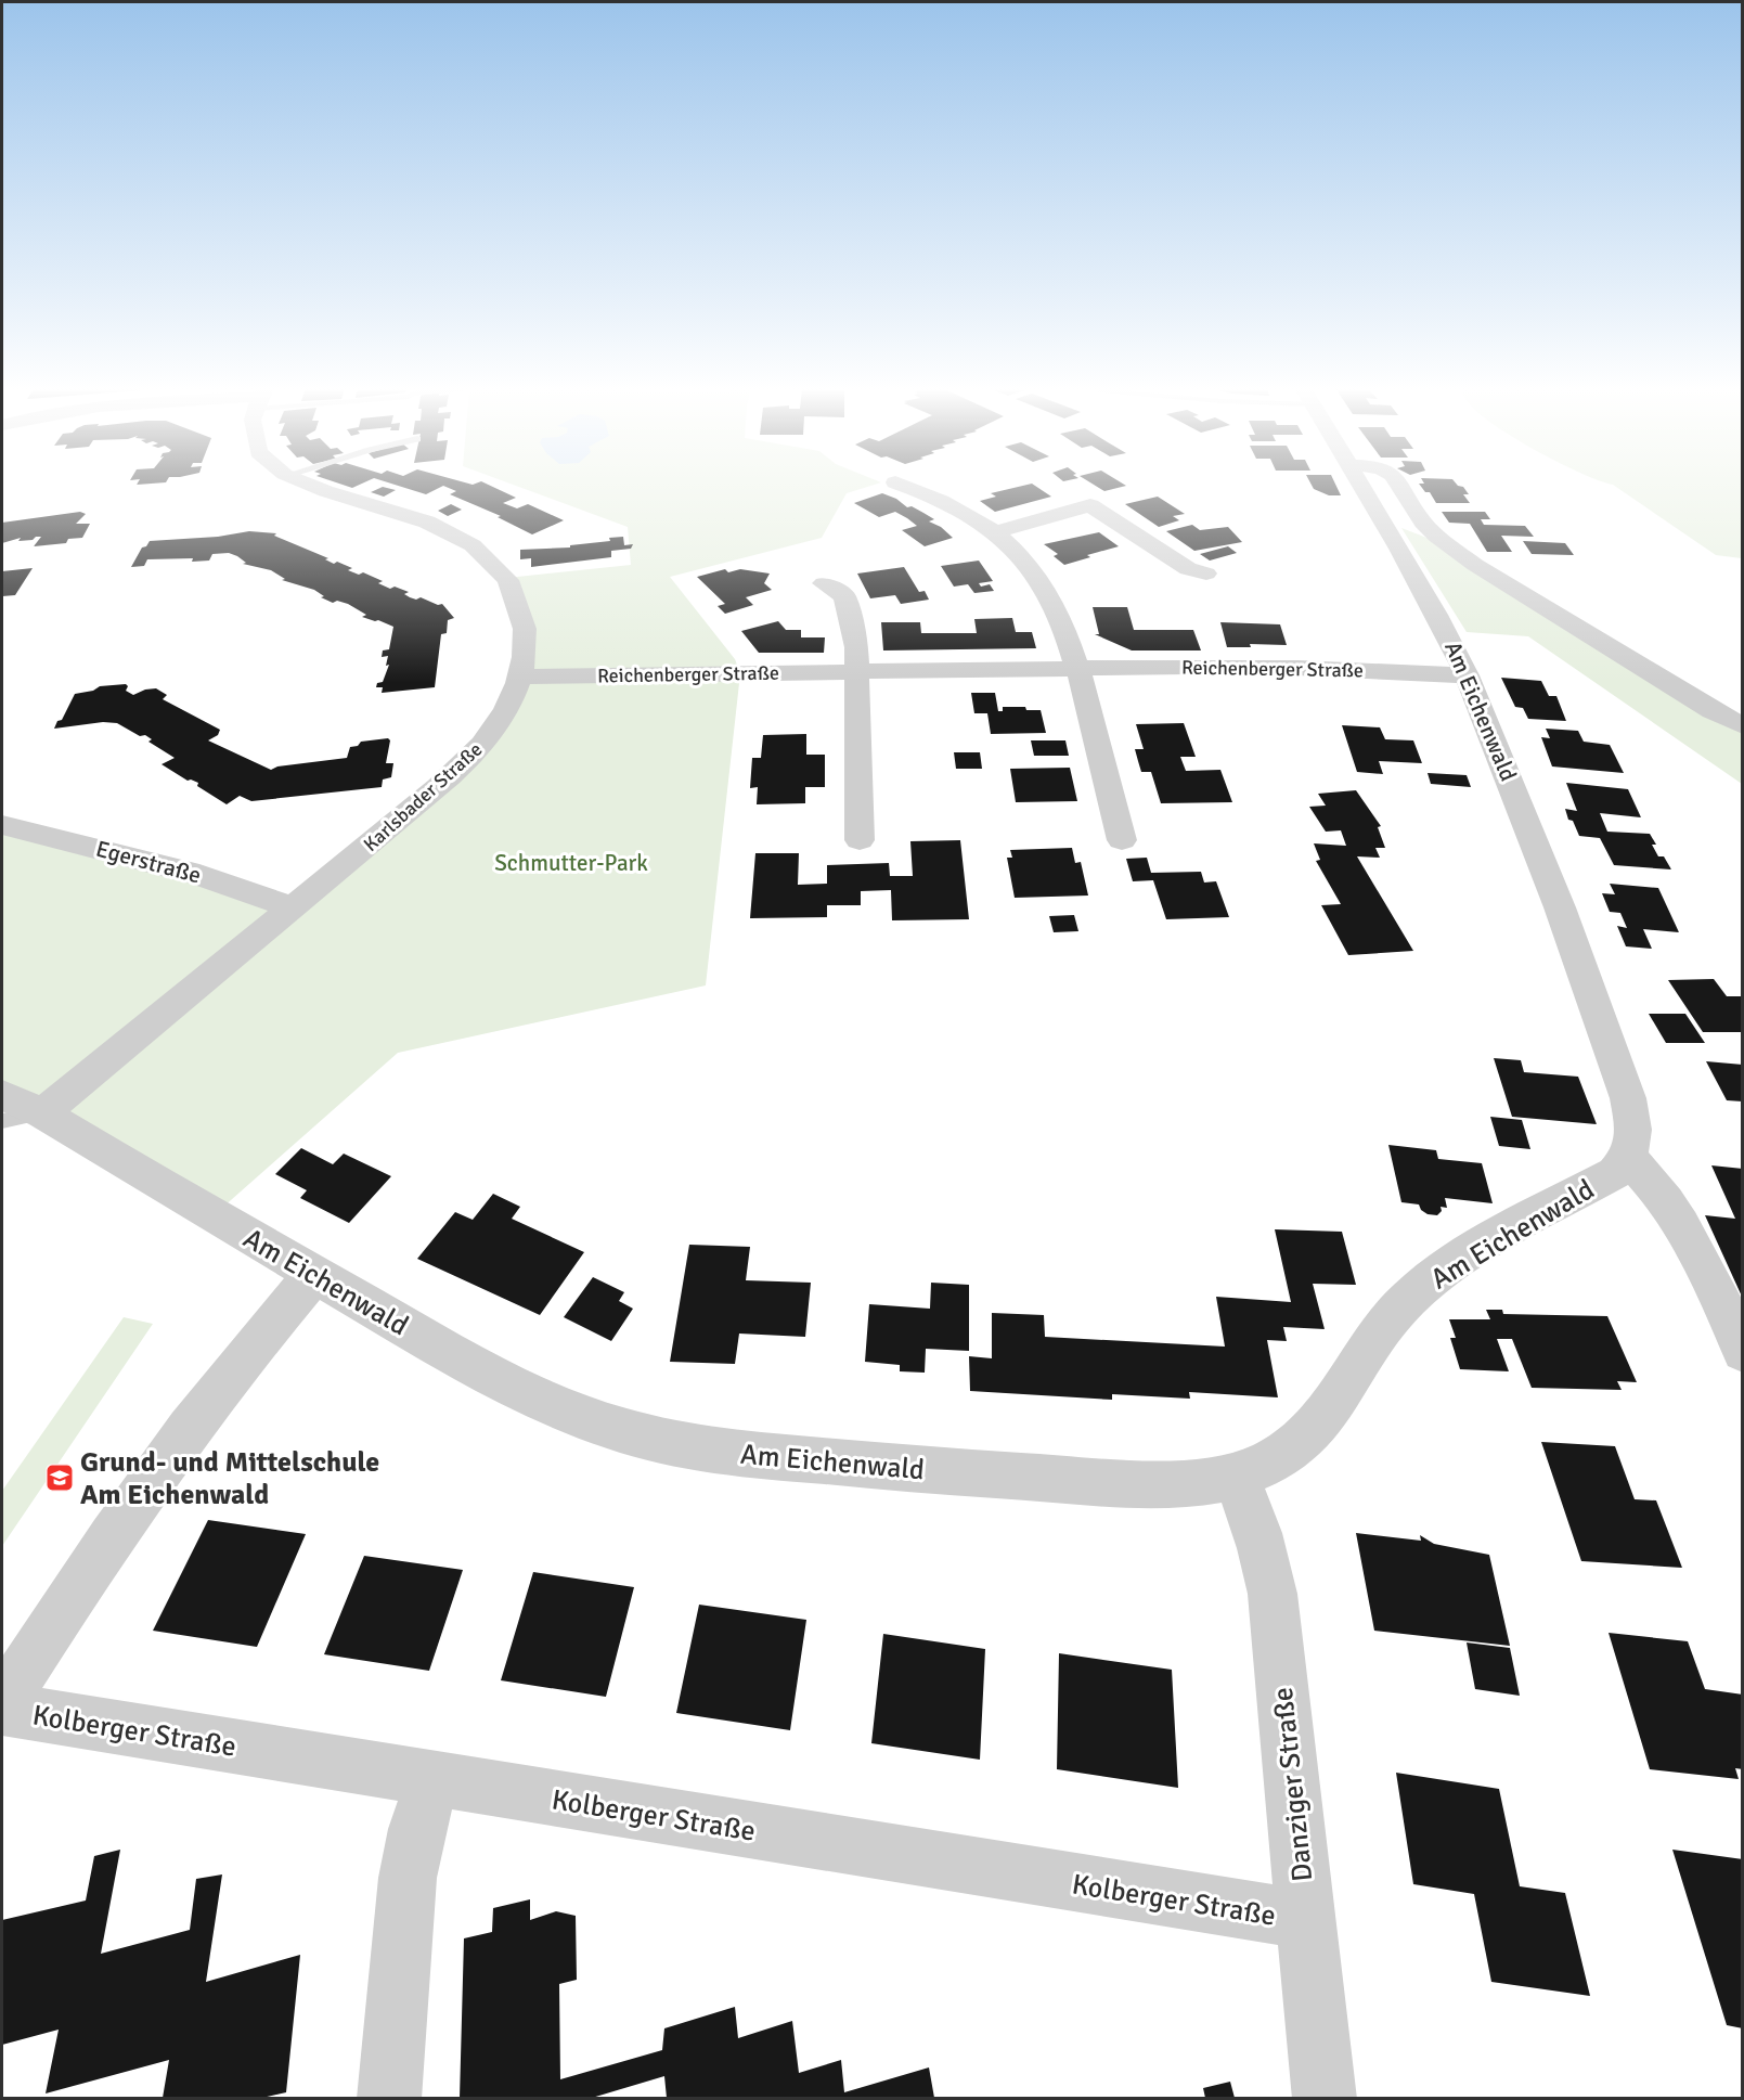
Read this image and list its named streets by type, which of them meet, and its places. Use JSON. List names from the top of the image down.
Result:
{
  "streets": {
    "street": [
      "Reichenberger Straße",
      "Am Eichenwald",
      "Karlsbader Straße",
      "Egerstraße",
      "Kolberger Straße",
      "Danziger Straße"
    ]
  },
  "crossings": [
    ["Reichenberger Straße", "Am Eichenwald"],
    ["Reichenberger Straße", "Karlsbader Straße"],
    ["Am Eichenwald", "Karlsbader Straße"],
    ["Am Eichenwald", "Danziger Straße"],
    ["Karlsbader Straße", "Egerstraße"],
    ["Kolberger Straße", "Danziger Straße"]
  ],
  "parks": ["Schmutter-Park"],
  "places": {
    "school or university": ["Grund- und Mittelschule Am Eichenwald"]
  }
}
